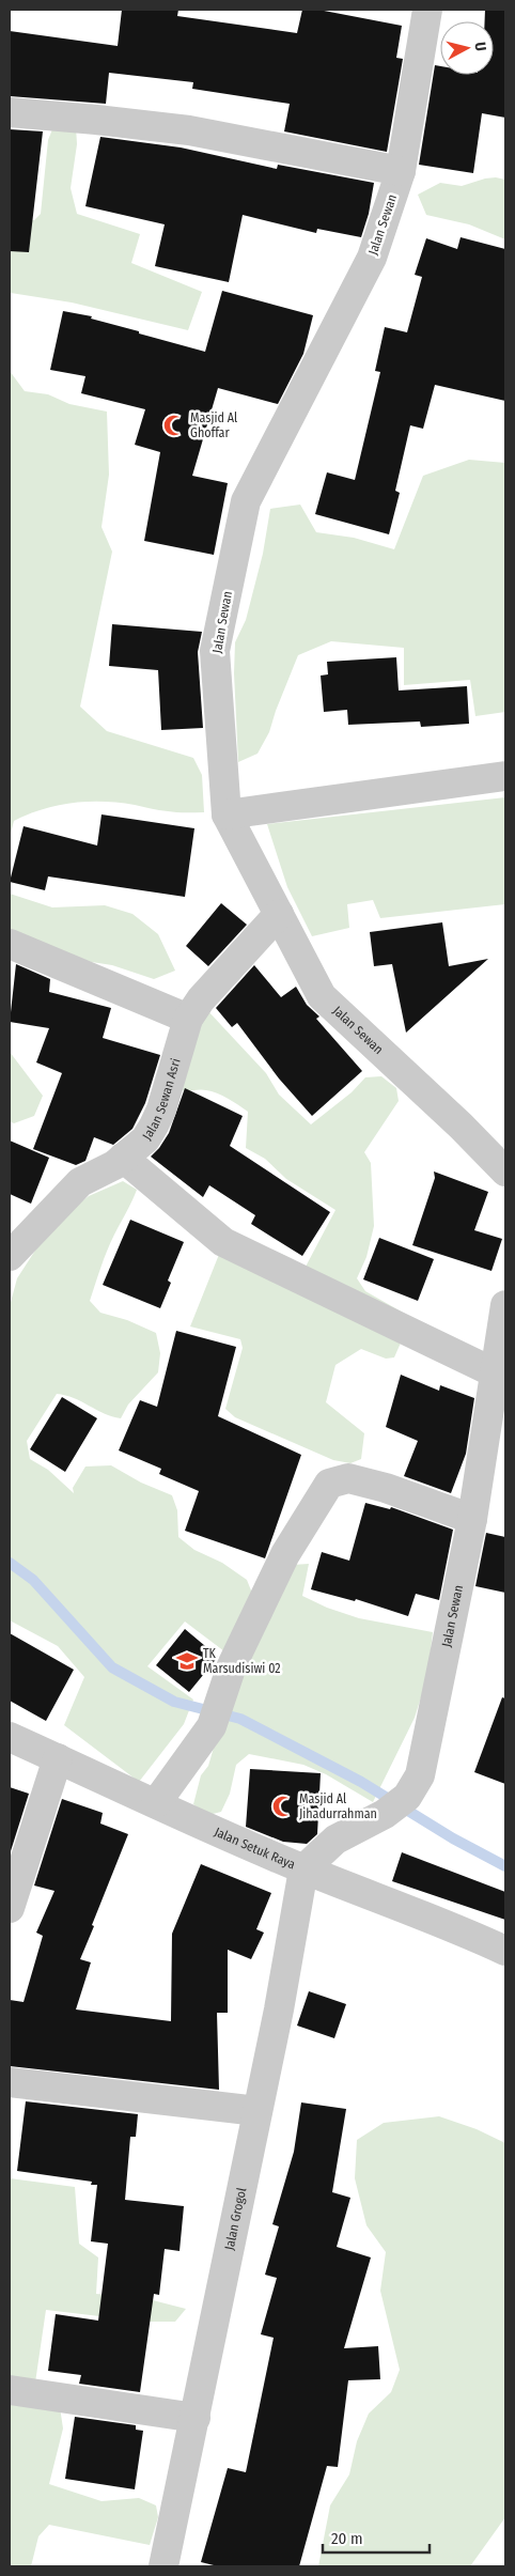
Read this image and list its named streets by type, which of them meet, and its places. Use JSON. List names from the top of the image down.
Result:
{
  "streets": {
    "street": [
      "Jalan Sewan",
      "Jalan Sewan Asri",
      "Jalan Setuk Raya",
      "Jalan Grogol"
    ]
  },
  "crossings": [
    ["Jalan Sewan", "Jalan Sewan Asri"],
    ["Jalan Sewan", "Jalan Setuk Raya"],
    ["Jalan Sewan", "Jalan Grogol"],
    ["Jalan Setuk Raya", "Jalan Grogol"]
  ],
  "places": {
    "mosque": ["Masjid Al Ghoffar", "Masjid Al Jihadurrahman"],
    "school or university": ["TK Marsudisiwi 02"]
  },
  "scale_bar": "20 m",
  "north": "right"
}
